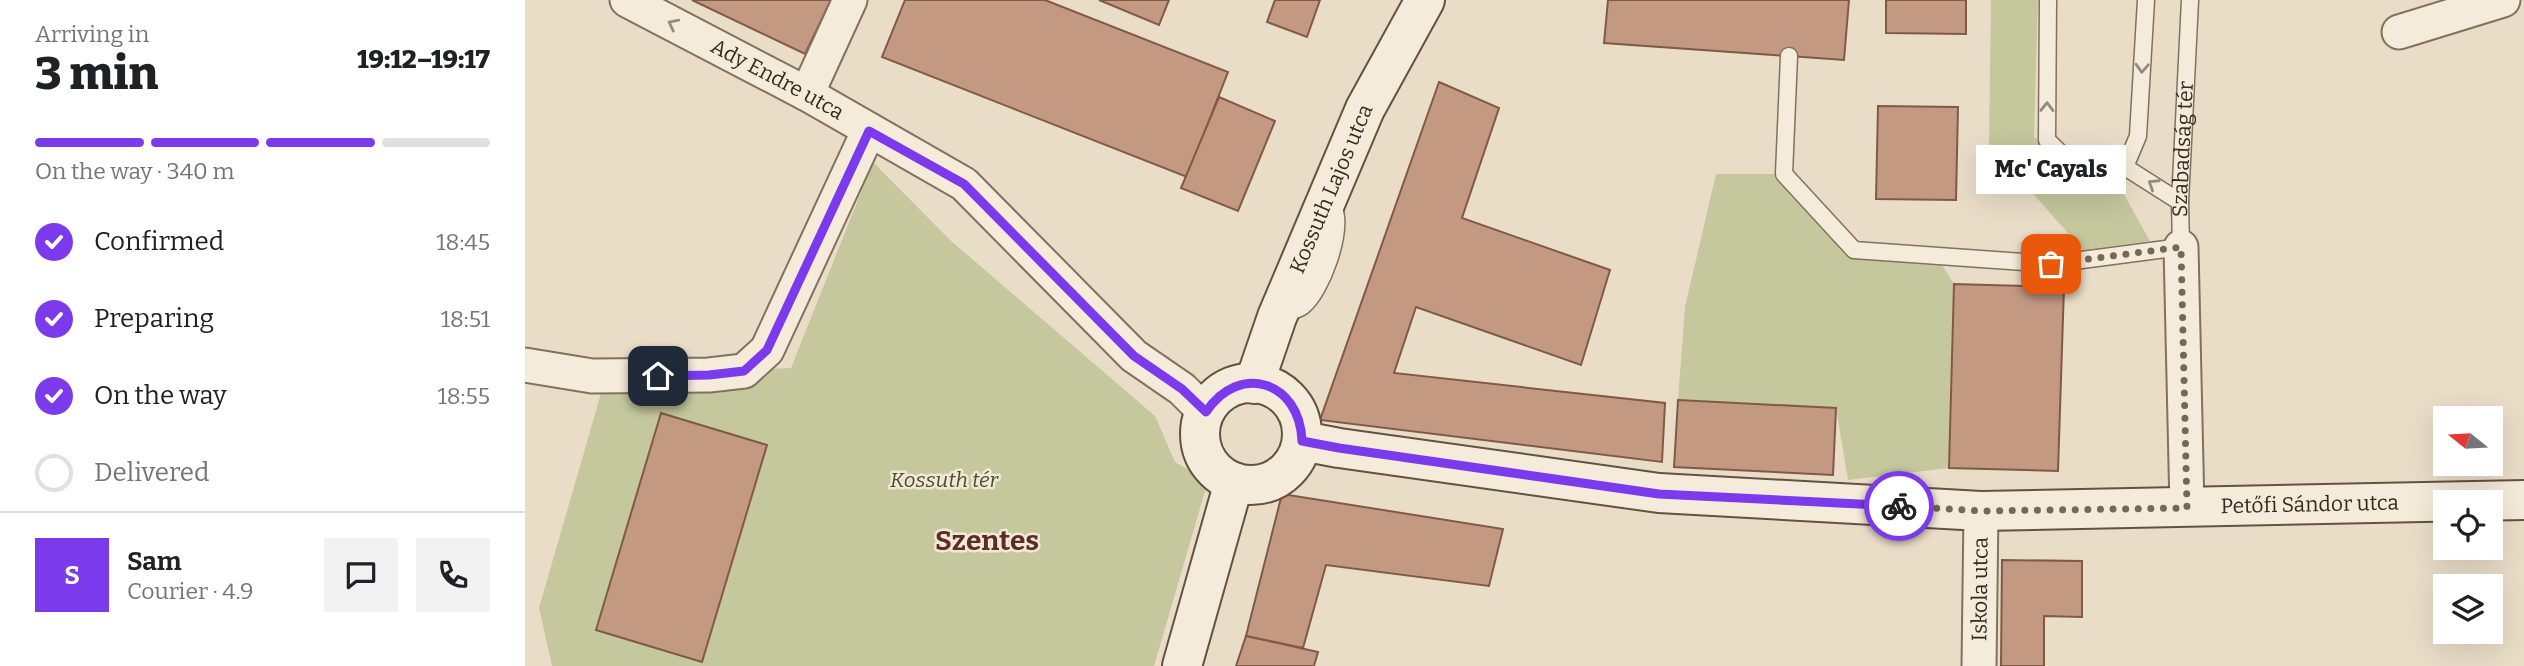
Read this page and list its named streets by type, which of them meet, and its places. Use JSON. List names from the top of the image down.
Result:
{
  "streets": {
    "street": [
      "Ady Endre utca",
      "Szabadság tér",
      "Kossuth Lajos utca",
      "Petőfi Sándor utca",
      "Iskola utca"
    ]
  },
  "crossings": [
    ["Ady Endre utca", "Kossuth Lajos utca"],
    ["Ady Endre utca", "Petőfi Sándor utca"],
    ["Szabadság tér", "Petőfi Sándor utca"],
    ["Kossuth Lajos utca", "Petőfi Sándor utca"],
    ["Petőfi Sándor utca", "Iskola utca"]
  ],
  "districts": ["Szentes"],
  "parks": ["Kossuth tér"],
  "places": ["Mc' Cayals"],
  "north": "left",
  "page": {
    "heading": ["3 min", "Arriving in", "19:12–19:17"],
    "panel": ["Sam", "Courier · 4.9"],
    "bar": "On the way · 340 m",
    "bubble": "Mc' Cayals",
    "list": [
      ["Confirmed", "18:45"],
      ["Preparing", "18:51"],
      ["On the way", "18:55"],
      "Delivered"
    ],
    "round": "S"
  }
}
